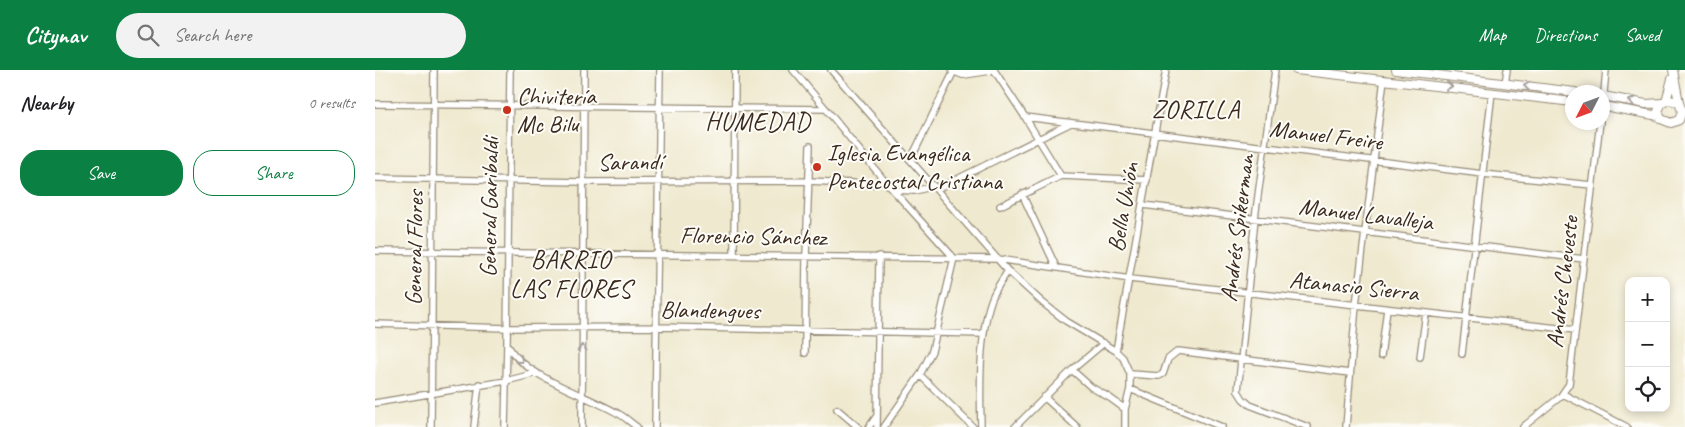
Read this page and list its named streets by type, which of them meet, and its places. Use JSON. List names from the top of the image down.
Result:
{
  "streets": {
    "street": [
      "Manuel Freire",
      "Sarandí",
      "General Garibaldi",
      "Bella Unión",
      "Manuel Lavalleja",
      "Andrés Spikerman",
      "Florencio Sánchez",
      "General Flores",
      "Andrés Cheveste",
      "Atanasio Sierra",
      "Blandengues"
    ]
  },
  "crossings": [
    ["Manuel Freire", "Bella Unión"],
    ["Manuel Freire", "Andrés Spikerman"],
    ["Manuel Freire", "Andrés Cheveste"],
    ["Sarandí", "General Garibaldi"],
    ["Sarandí", "General Flores"],
    ["General Garibaldi", "Florencio Sánchez"],
    ["General Garibaldi", "Blandengues"],
    ["Bella Unión", "Manuel Lavalleja"],
    ["Bella Unión", "Florencio Sánchez"],
    ["Bella Unión", "Atanasio Sierra"],
    ["Manuel Lavalleja", "Andrés Spikerman"],
    ["Manuel Lavalleja", "Andrés Cheveste"],
    ["Andrés Spikerman", "Atanasio Sierra"],
    ["Florencio Sánchez", "General Flores"],
    ["Florencio Sánchez", "Atanasio Sierra"],
    ["General Flores", "Blandengues"],
    ["Andrés Cheveste", "Atanasio Sierra"]
  ],
  "districts": ["ZORILLA", "HUMEDAD", "BARRIO LAS FLORES"],
  "places": ["Chivitería Mc Bilu", "Iglesia Evangélica Pentecostal Cristiana"],
  "north": "bottom left",
  "page": {
    "header": "Citynav",
    "search": "Search here",
    "nav": ["Map", "Directions", "Saved"],
    "heading": ["Nearby", "0 results"],
    "buttons": ["Save", "Share"],
    "map_buttons": ["+", "−"]
  }
}
